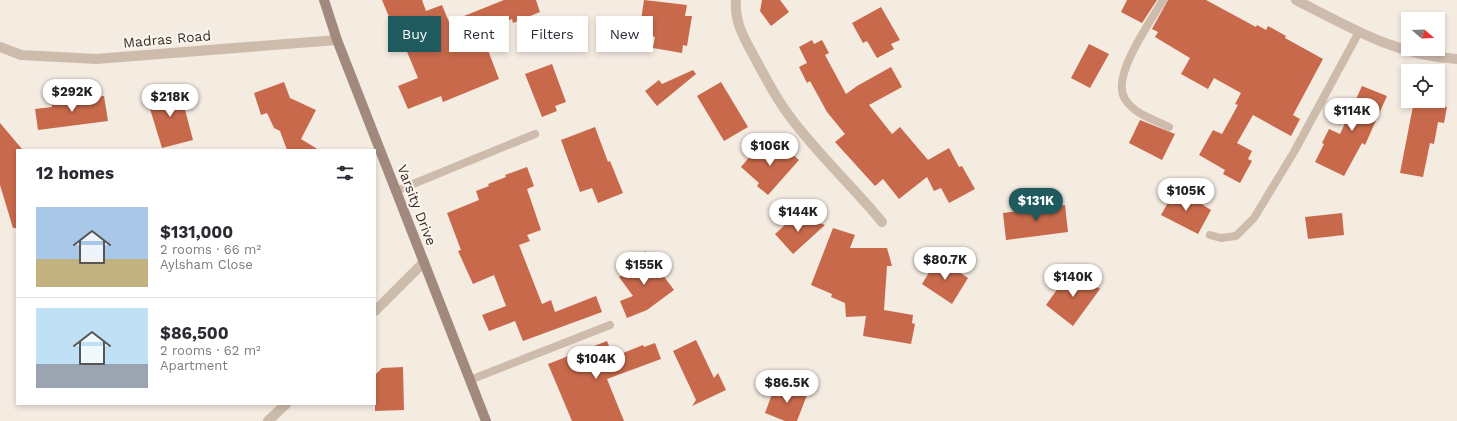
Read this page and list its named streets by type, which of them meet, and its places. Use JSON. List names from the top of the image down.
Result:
{
  "streets": {
    "street": ["Madras Road", "Varsity Drive"]
  },
  "crossings": [
    ["Madras Road", "Varsity Drive"]
  ],
  "north": "right",
  "page": {
    "chip": [
      "Buy",
      "Rent",
      "Filters",
      "New"
    ],
    "price": [
      "$292K",
      "$218K",
      "$114K",
      "$106K",
      "$105K",
      "$131K",
      "$144K",
      "$80.7K",
      "$155K",
      "$140K",
      "$104K",
      "$86.5K"
    ],
    "heading": "12 homes",
    "list": [
      {
        "name": "$131,000",
        "note": "2 rooms · 66 m² · Aylsham Close"
      },
      {
        "name": "$86,500",
        "note": "2 rooms · 62 m² · Apartment"
      }
    ]
  }
}
